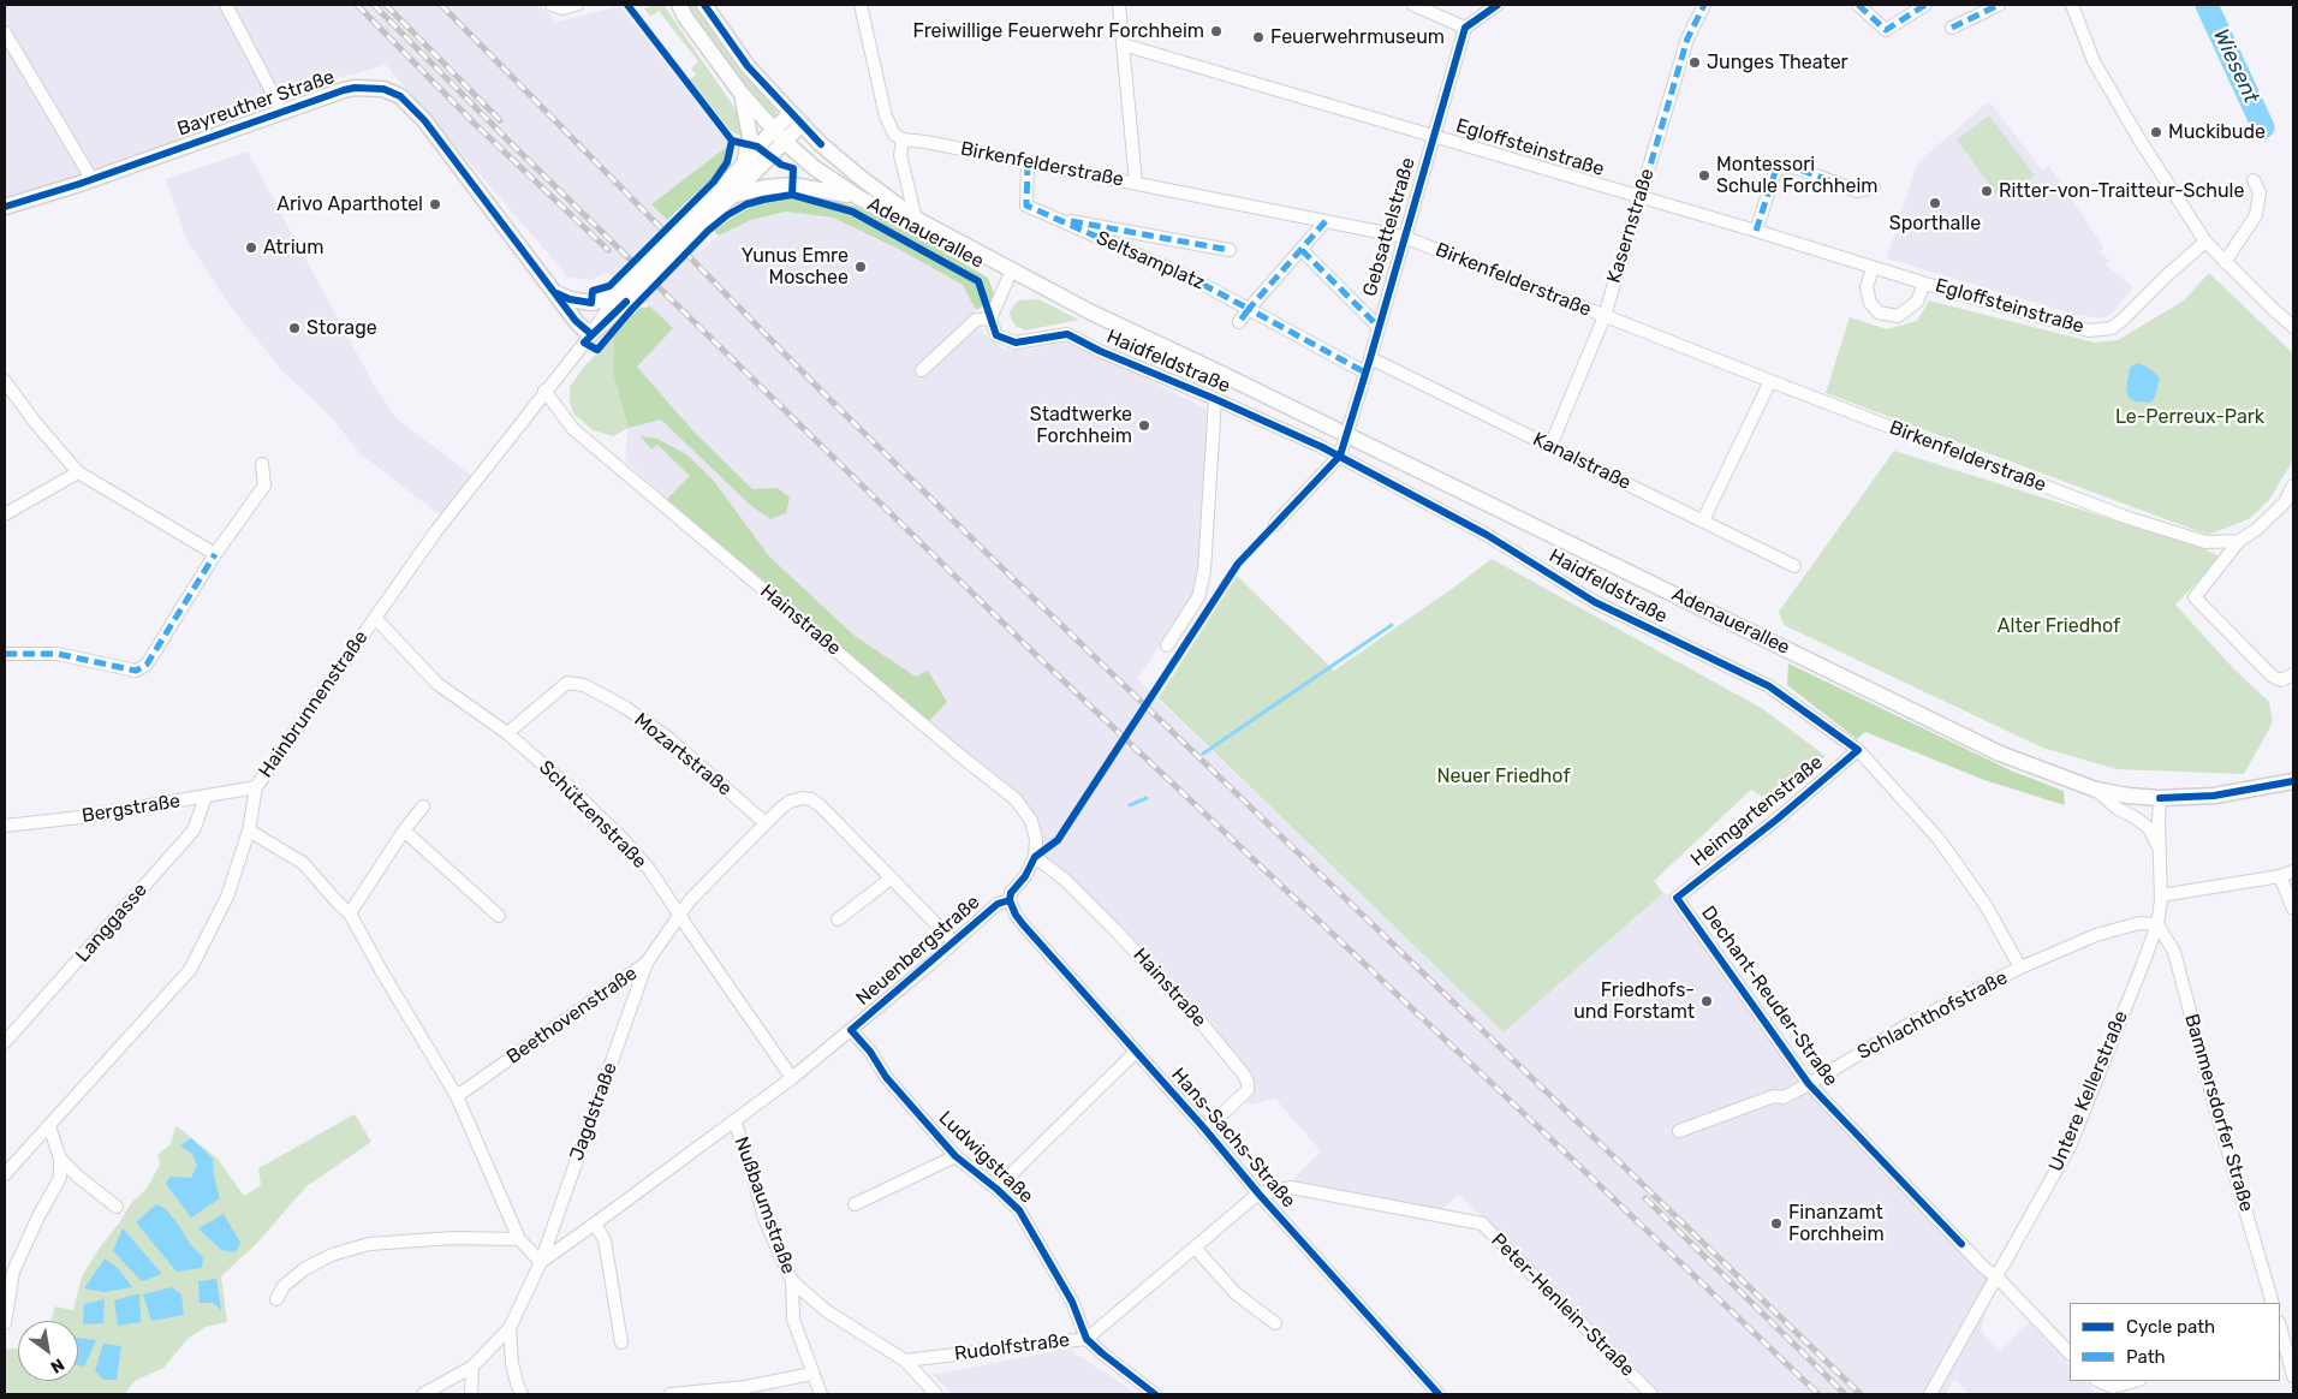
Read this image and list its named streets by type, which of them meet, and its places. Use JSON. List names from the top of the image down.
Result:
{
  "streets": {
    "main road": ["Bayreuther Straße", "Adenauerallee"],
    "street": [
      "Egloffsteinstraße",
      "Birkenfelderstraße",
      "Kasernstraße",
      "Gebsattelstraße",
      "Seltsamplatz",
      "Haidfeldstraße",
      "Kanalstraße",
      "Hainstraße",
      "Hainbrunnenstraße",
      "Mozartstraße",
      "Bergstraße",
      "Heimgartenstraße",
      "Schützenstraße",
      "Langgasse",
      "Neuenbergstraße",
      "Dechant-Reuder-Straße",
      "Beethovenstraße",
      "Schlachthofstraße",
      "Untere Kellerstraße",
      "Jagdstraße",
      "Bammersdorfer Straße",
      "Hans-Sachs-Straße",
      "Ludwigstraße",
      "Nußbaumstraße",
      "Peter-Henlein-Straße",
      "Rudolfstraße"
    ]
  },
  "crossings": [
    ["Bayreuther Straße", "Hainbrunnenstraße"],
    ["Egloffsteinstraße", "Kasernstraße"],
    ["Egloffsteinstraße", "Gebsattelstraße"],
    ["Birkenfelderstraße", "Kasernstraße"],
    ["Birkenfelderstraße", "Gebsattelstraße"],
    ["Birkenfelderstraße", "Seltsamplatz"],
    ["Kasernstraße", "Kanalstraße"],
    ["Gebsattelstraße", "Adenauerallee"],
    ["Gebsattelstraße", "Seltsamplatz"],
    ["Gebsattelstraße", "Kanalstraße"],
    ["Adenauerallee", "Untere Kellerstraße"],
    ["Haidfeldstraße", "Heimgartenstraße"],
    ["Haidfeldstraße", "Schlachthofstraße"],
    ["Hainstraße", "Hainbrunnenstraße"],
    ["Hainstraße", "Hans-Sachs-Straße"],
    ["Hainbrunnenstraße", "Bergstraße"],
    ["Hainbrunnenstraße", "Schützenstraße"],
    ["Mozartstraße", "Schützenstraße"],
    ["Mozartstraße", "Beethovenstraße"],
    ["Bergstraße", "Langgasse"],
    ["Heimgartenstraße", "Dechant-Reuder-Straße"],
    ["Schützenstraße", "Neuenbergstraße"],
    ["Schützenstraße", "Beethovenstraße"],
    ["Neuenbergstraße", "Jagdstraße"],
    ["Neuenbergstraße", "Hans-Sachs-Straße"],
    ["Neuenbergstraße", "Ludwigstraße"],
    ["Neuenbergstraße", "Nußbaumstraße"],
    ["Dechant-Reuder-Straße", "Schlachthofstraße"],
    ["Dechant-Reuder-Straße", "Untere Kellerstraße"],
    ["Beethovenstraße", "Jagdstraße"],
    ["Schlachthofstraße", "Untere Kellerstraße"],
    ["Schlachthofstraße", "Bammersdorfer Straße"],
    ["Untere Kellerstraße", "Bammersdorfer Straße"],
    ["Hans-Sachs-Straße", "Ludwigstraße"],
    ["Hans-Sachs-Straße", "Peter-Henlein-Straße"],
    ["Hans-Sachs-Straße", "Rudolfstraße"],
    ["Ludwigstraße", "Rudolfstraße"],
    ["Peter-Henlein-Straße", "Rudolfstraße"]
  ],
  "water": ["Wiesent"],
  "parks": ["Le-Perreux-Park", "Alter Friedhof", "Neuer Friedhof"],
  "places": [
    "Freiwillige Feuerwehr Forchheim",
    "Feuerwehrmuseum",
    "Junges Theater",
    "Muckibude",
    "Montessori Schule Forchheim",
    "Ritter-von-Traitteur-Schule",
    "Sporthalle",
    "Arivo Aparthotel",
    "Atrium",
    "Yunus Emre Moschee",
    "Storage",
    "Stadtwerke Forchheim",
    "Friedhofs- und Forstamt",
    "Finanzamt Forchheim"
  ],
  "legend": ["Cycle path", "Path"],
  "north": "bottom right"
}
